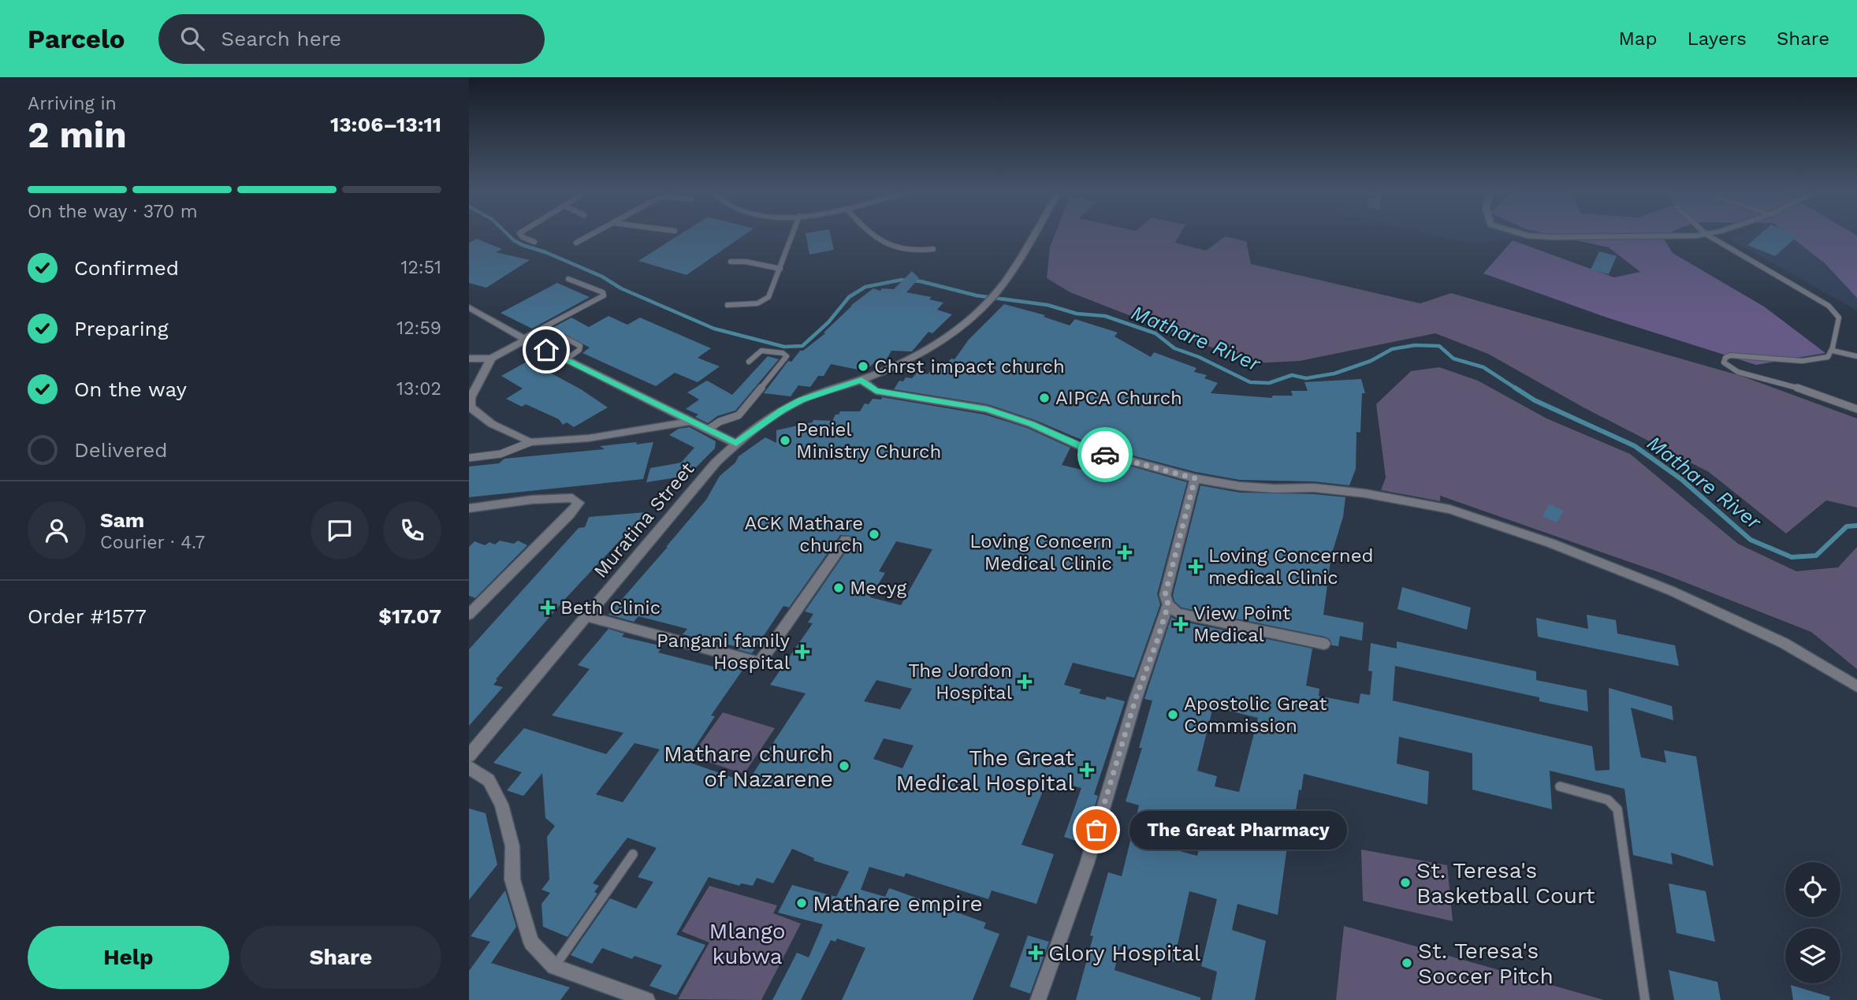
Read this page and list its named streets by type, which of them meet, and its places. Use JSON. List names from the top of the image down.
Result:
{
  "streets": {
    "street": ["Muratina Street"]
  },
  "water": ["Mathare River"],
  "parks": ["Mlango kubwa"],
  "places": {
    "other": [
      "Chrst impact church",
      "AIPCA Church",
      "Peniel Ministry Church",
      "ACK Mathare church",
      "Mecyg",
      "Apostolic Great Commission",
      "Mathare church of Nazarene",
      "The Great Pharmacy",
      "St. Teresa's Basketball Court",
      "Mathare empire",
      "St. Teresa's Soccer Pitch"
    ],
    "health": [
      "Loving Concern Medical Clinic",
      "Loving Concerned medical Clinic",
      "Beth Clinic",
      "View Point Medical",
      "Pangani family Hospital",
      "The Jordon Hospital",
      "The Great Medical Hospital",
      "Glory Hospital"
    ]
  },
  "page": {
    "header": "Parcelo",
    "search": "Search here",
    "nav": ["Map", "Layers", "Share"],
    "heading": ["2 min", "Arriving in", "13:06–13:11"],
    "panel": [
      "Sam",
      "Courier · 4.7",
      "Order #1577",
      "$17.07"
    ],
    "bar": "On the way · 370 m",
    "list": [
      ["Confirmed", "12:51"],
      ["Preparing", "12:59"],
      ["On the way", "13:02"],
      "Delivered"
    ],
    "bubble": "The Great Pharmacy",
    "buttons": ["Help", "Share"]
  }
}
